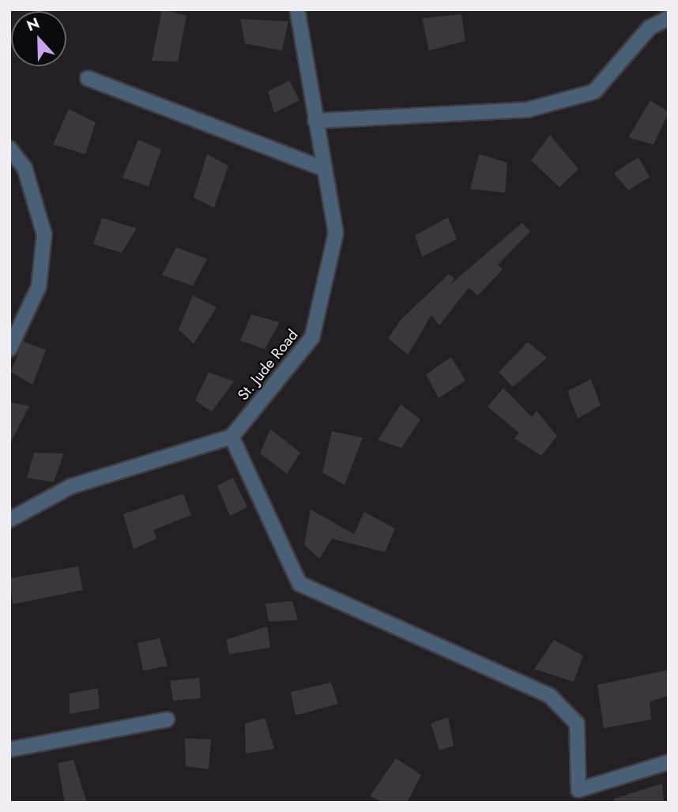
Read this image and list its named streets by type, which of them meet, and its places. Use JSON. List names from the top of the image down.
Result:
{
  "streets": {
    "street": ["St. Jude Road"]
  },
  "north": "top"
}
